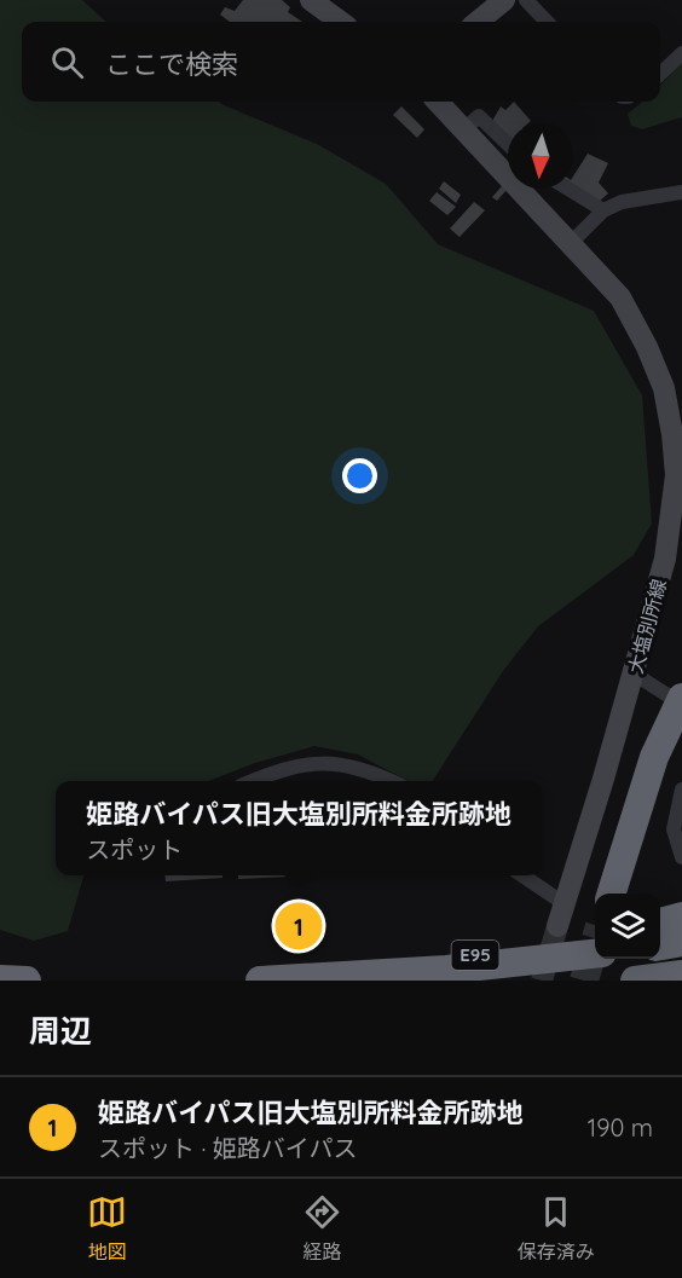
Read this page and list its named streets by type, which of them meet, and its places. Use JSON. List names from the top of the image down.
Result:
{
  "streets": {
    "highway": ["E95"],
    "main road": ["大塩別所線"]
  },
  "north": "bottom",
  "page": {
    "search": "ここで検索",
    "popup": ["姫路バイパス旧大塩別所料金所跡地", "スポット"],
    "pins": "1",
    "heading": "周辺",
    "list": [
      {
        "mark": "1",
        "name": "姫路バイパス旧大塩別所料金所跡地",
        "note": "スポット · 姫路バイパス",
        "value": "190 m"
      }
    ],
    "nav": ["地図", "経路", "保存済み"]
  }
}
